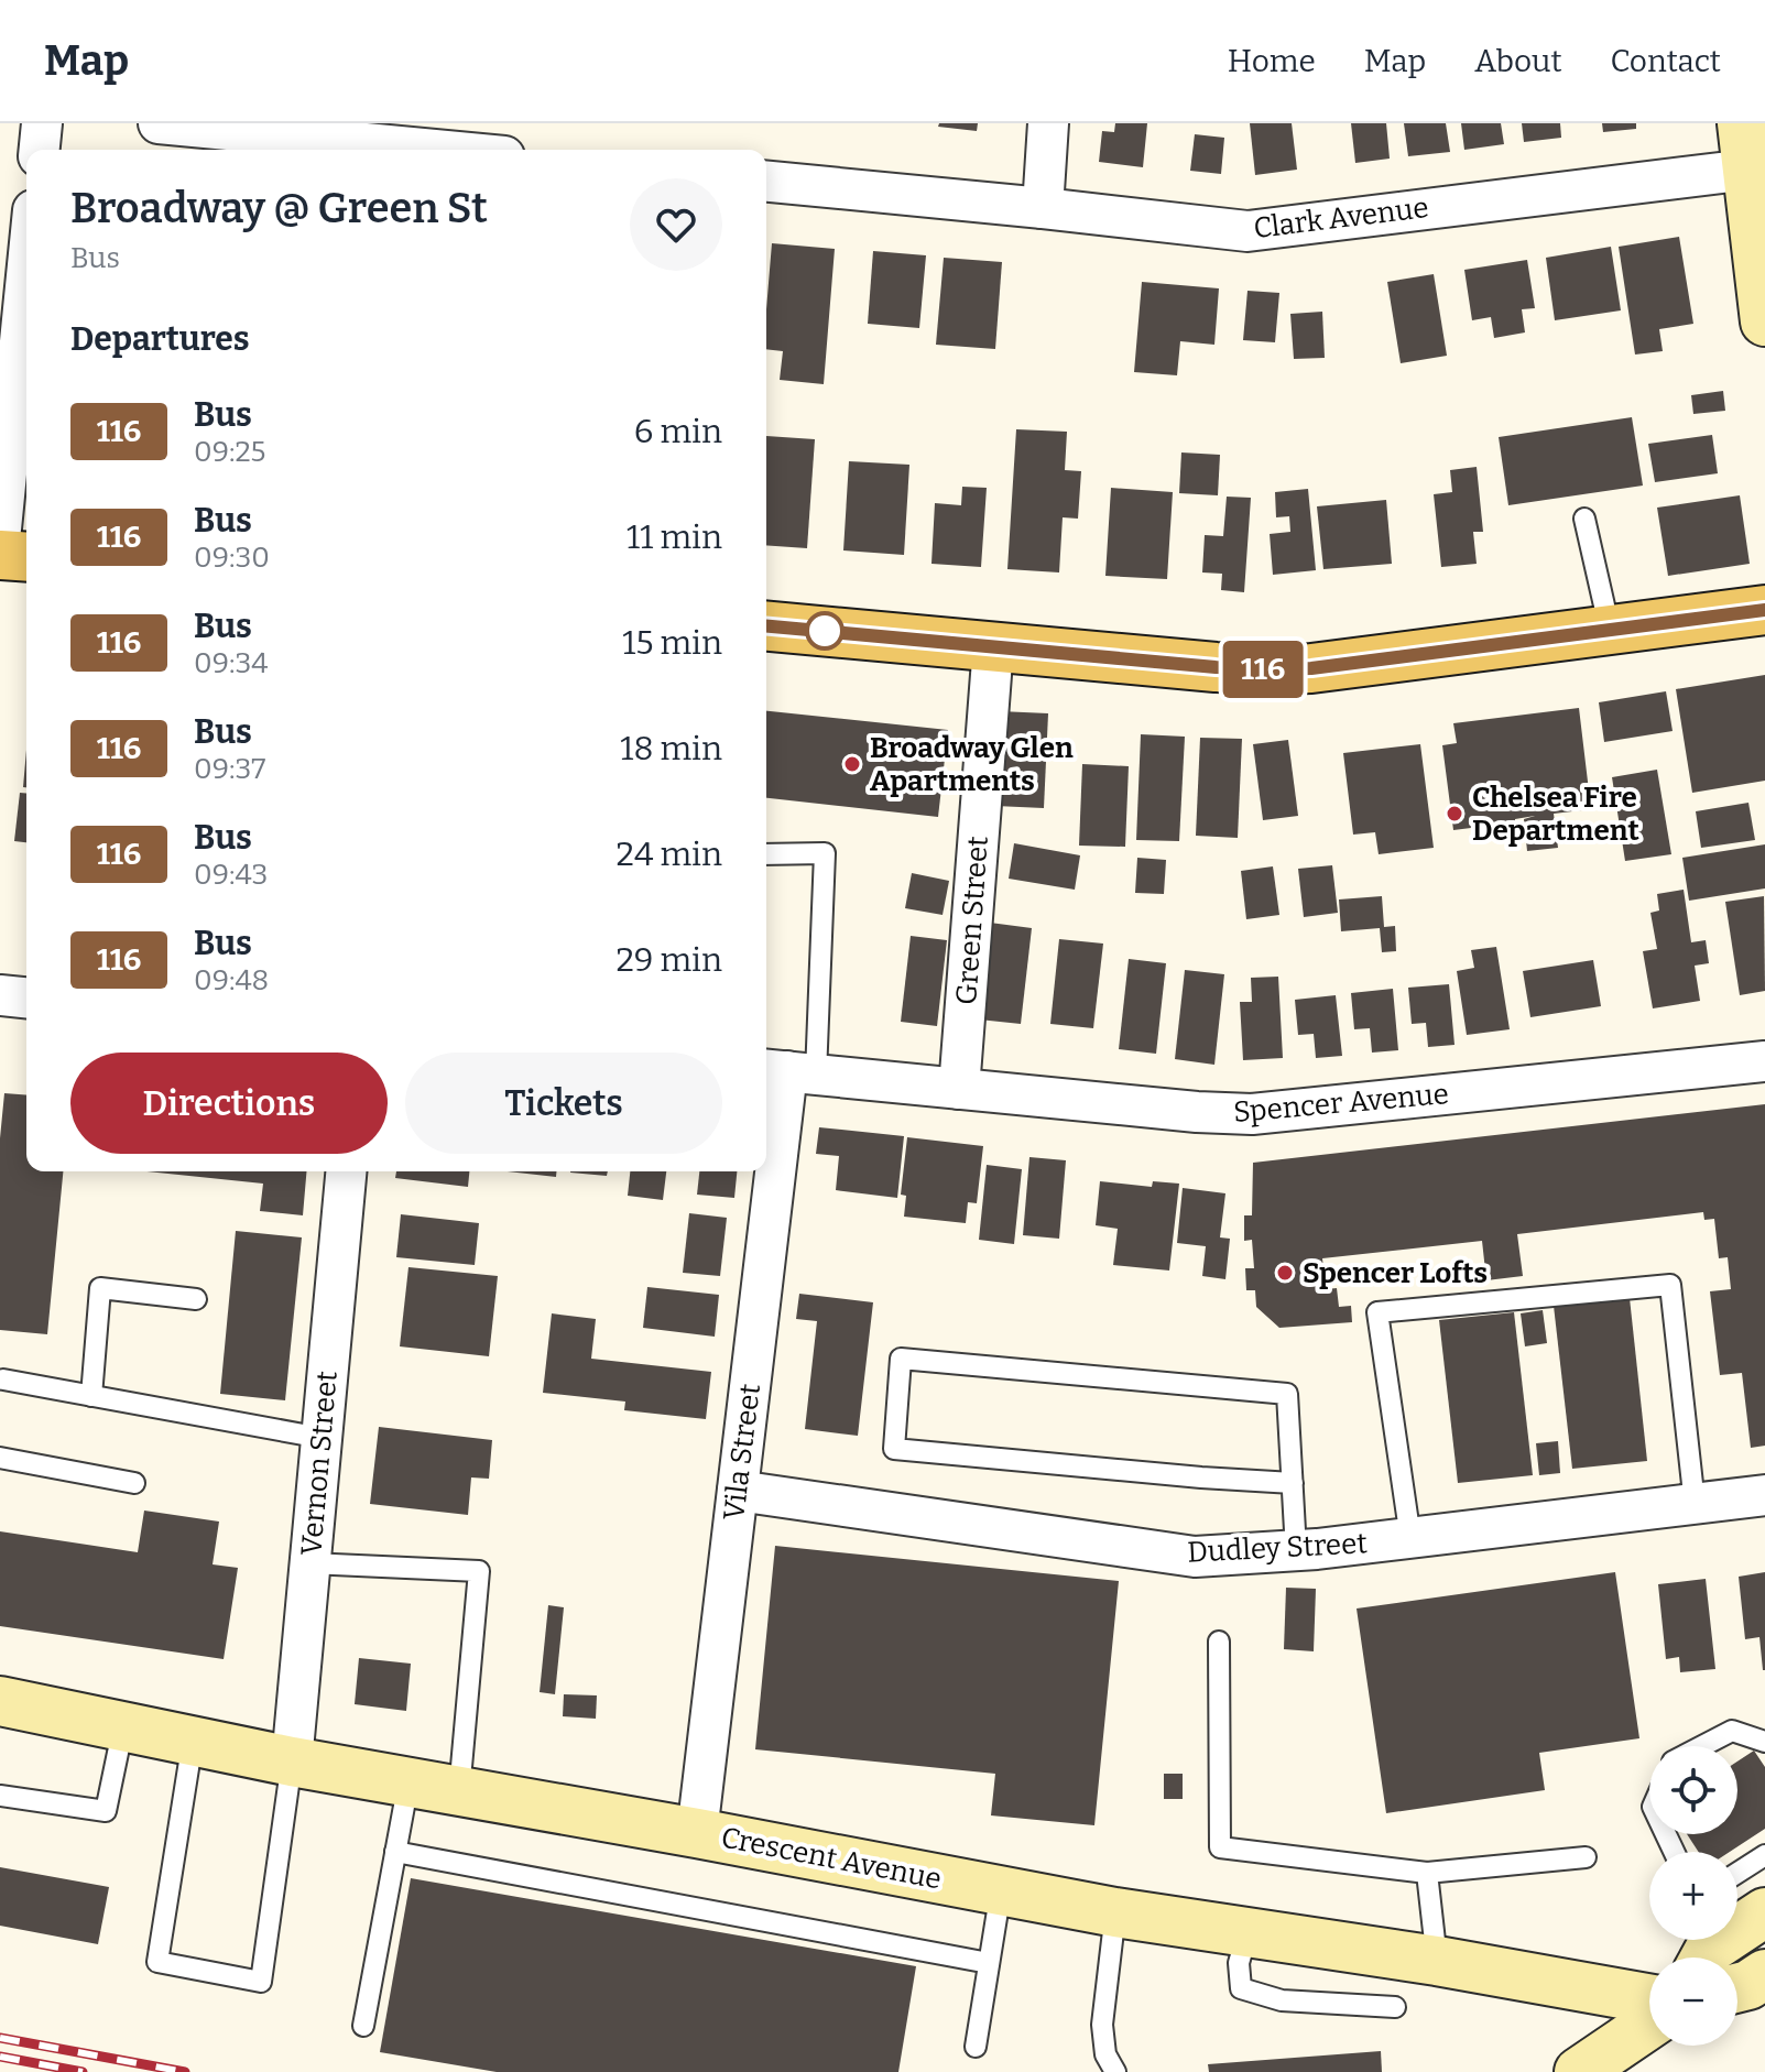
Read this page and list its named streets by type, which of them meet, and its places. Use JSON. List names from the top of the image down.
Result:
{
  "streets": {
    "street": [
      "Clark Avenue",
      "Green Street",
      "Spencer Avenue",
      "Vila Street",
      "Vernon Street",
      "Dudley Street",
      "Crescent Avenue"
    ]
  },
  "crossings": [
    ["Green Street", "Spencer Avenue"],
    ["Spencer Avenue", "Vila Street"],
    ["Vila Street", "Dudley Street"],
    ["Vila Street", "Crescent Avenue"],
    ["Vernon Street", "Crescent Avenue"]
  ],
  "places": ["Broadway Glen Apartments", "Chelsea Fire Department", "Spencer Lofts"],
  "lines": ["bus line 116"],
  "page": {
    "header": "Map",
    "nav": [
      "Home",
      "Map",
      "About",
      "Contact"
    ],
    "on_map": "116",
    "heading": [
      ["Broadway @ Green St", "Bus"],
      "Departures"
    ],
    "list": [
      {
        "mark": "116",
        "name": "Bus",
        "note": "09:25",
        "value": "6 min"
      },
      {
        "mark": "116",
        "name": "Bus",
        "note": "09:30",
        "value": "11 min"
      },
      {
        "mark": "116",
        "name": "Bus",
        "note": "09:34",
        "value": "15 min"
      },
      {
        "mark": "116",
        "name": "Bus",
        "note": "09:37",
        "value": "18 min"
      },
      {
        "mark": "116",
        "name": "Bus",
        "note": "09:43",
        "value": "24 min"
      },
      {
        "mark": "116",
        "name": "Bus",
        "note": "09:48",
        "value": "29 min"
      }
    ],
    "buttons": ["Directions", "Tickets"],
    "map_buttons": ["+", "−"]
  }
}
